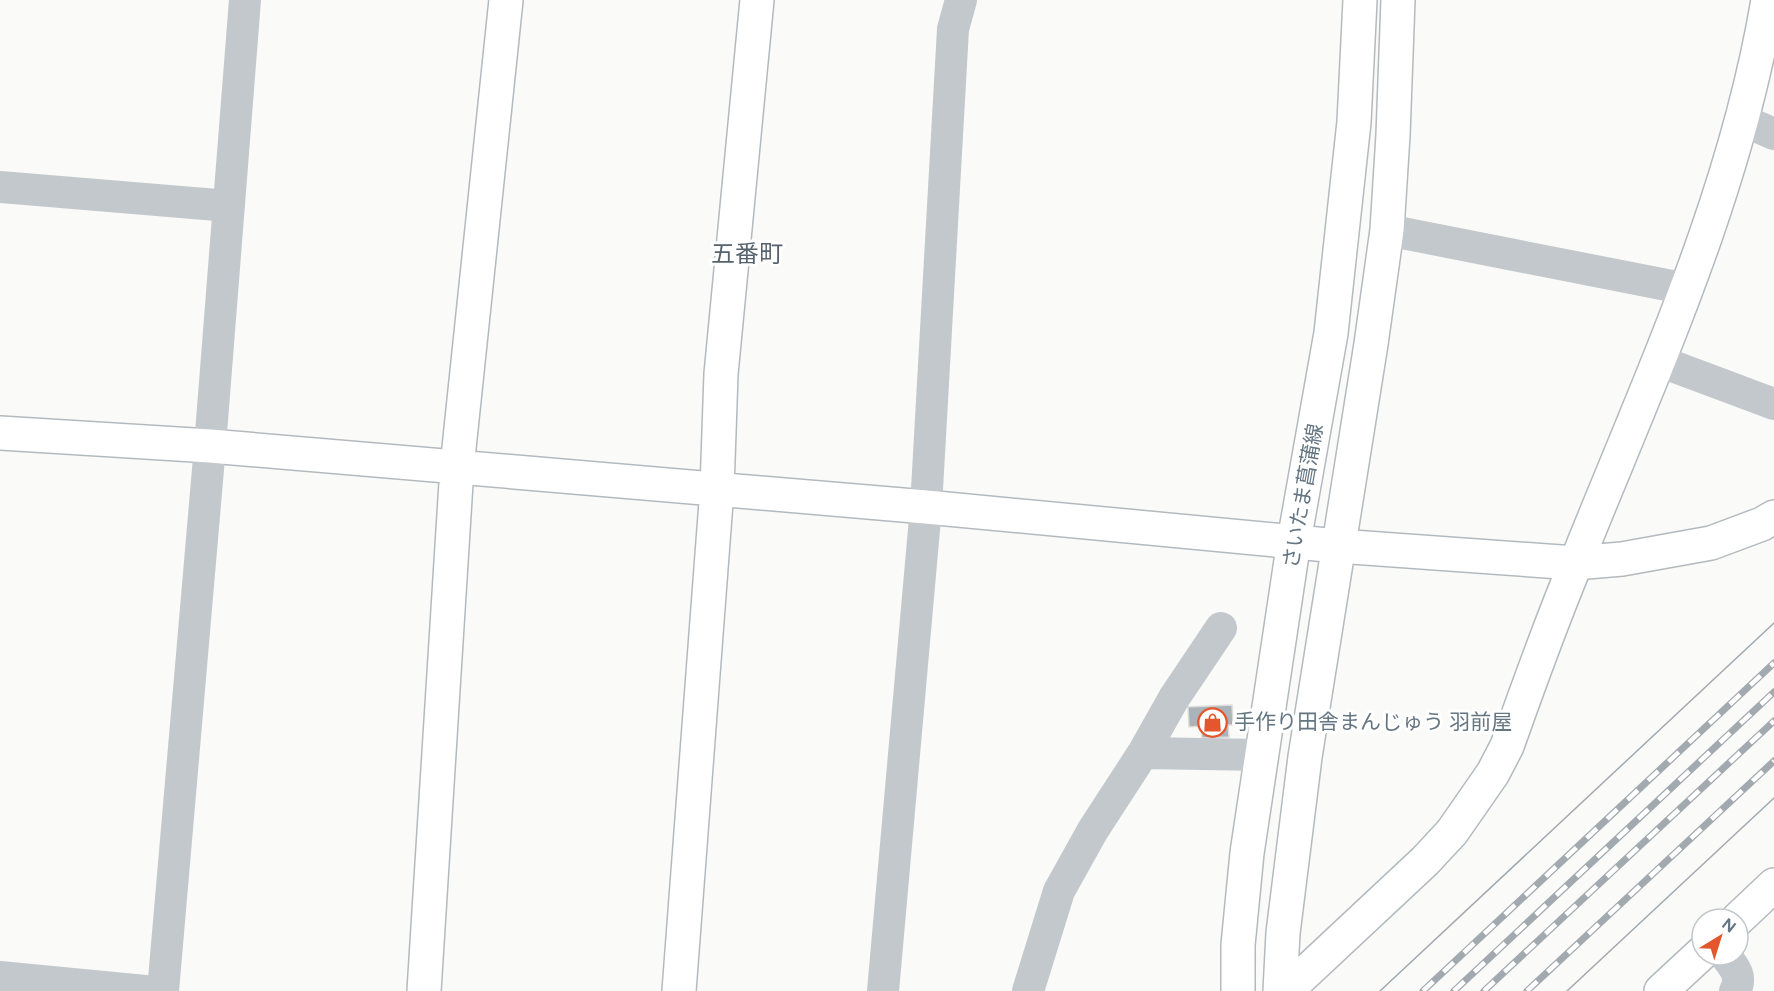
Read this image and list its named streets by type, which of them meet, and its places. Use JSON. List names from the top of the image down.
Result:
{
  "streets": {
    "street": ["さいたま菖蒲線"]
  },
  "districts": ["五番町"],
  "places": {
    "shop": ["手作り田舎まんじゅう 羽前屋"]
  },
  "north": "top right"
}
